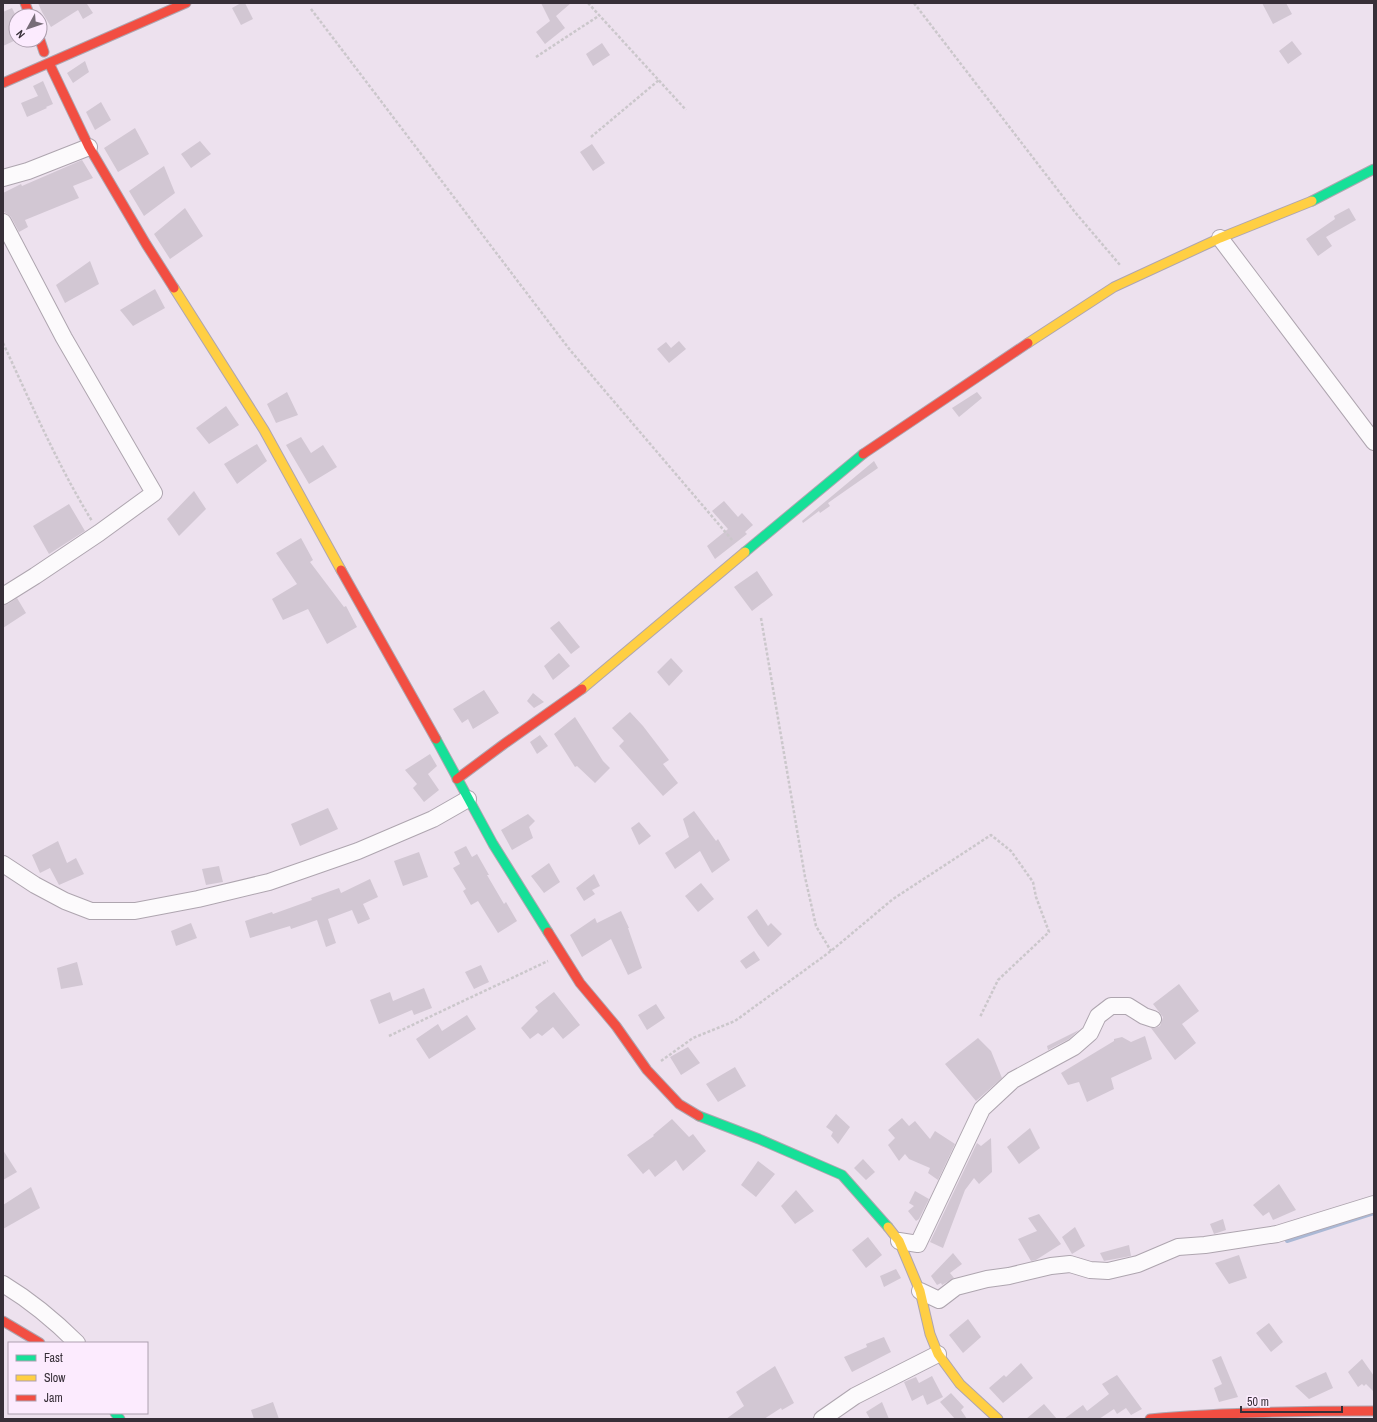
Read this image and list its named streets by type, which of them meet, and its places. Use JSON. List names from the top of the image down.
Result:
{
  "legend": ["Fast", "Slow", "Jam"],
  "scale_bar": "50 m",
  "north": "bottom left"
}
